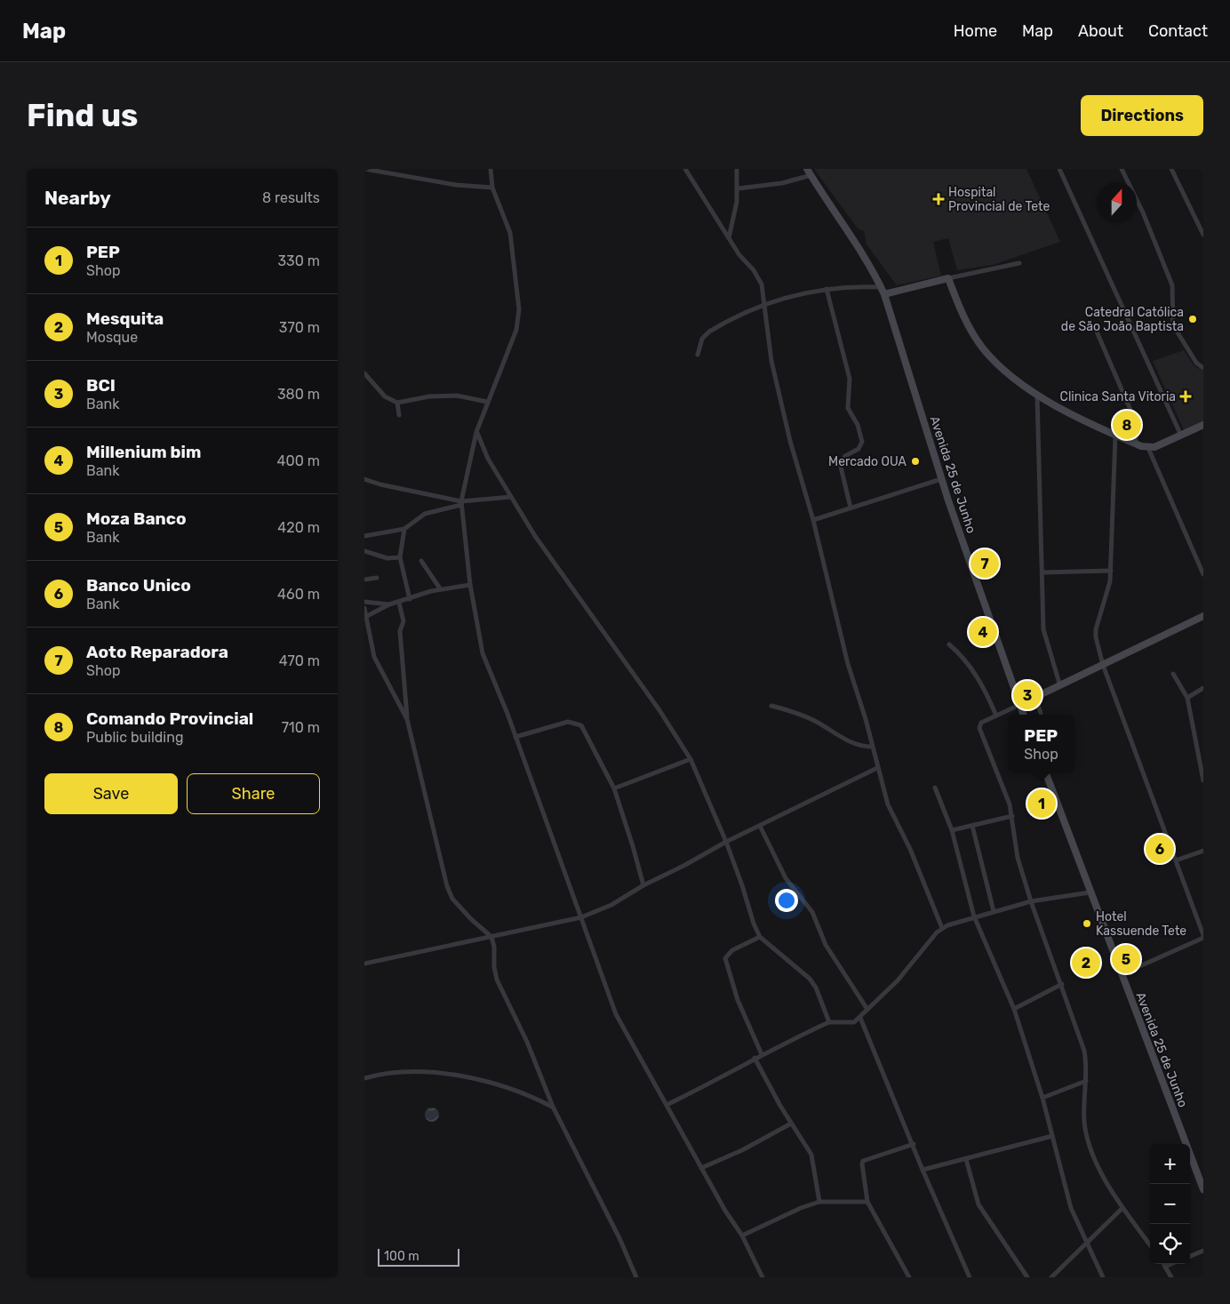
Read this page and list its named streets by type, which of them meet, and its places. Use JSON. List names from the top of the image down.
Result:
{
  "streets": {
    "street": ["Avenida 25 de Junho"]
  },
  "places": {
    "health": ["Hospital Provincial de Tete", "Clinica Santa Vitoria"],
    "other": ["Catedral Católica de São João Baptista", "Mercado OUA", "Hotel Kassuende Tete"]
  },
  "scale_bar": "100 m",
  "north": "top",
  "page": {
    "header": "Map",
    "nav": [
      "Home",
      "Map",
      "About",
      "Contact"
    ],
    "buttons": [
      "Directions",
      ["Save", "Share"]
    ],
    "title": "Find us",
    "heading": ["Nearby", "8 results"],
    "list": [
      {
        "mark": "1",
        "name": "PEP",
        "note": "Shop",
        "value": "330 m"
      },
      {
        "mark": "2",
        "name": "Mesquita",
        "note": "Mosque",
        "value": "370 m"
      },
      {
        "mark": "3",
        "name": "BCI",
        "note": "Bank",
        "value": "380 m"
      },
      {
        "mark": "4",
        "name": "Millenium bim",
        "note": "Bank",
        "value": "400 m"
      },
      {
        "mark": "5",
        "name": "Moza Banco",
        "note": "Bank",
        "value": "420 m"
      },
      {
        "mark": "6",
        "name": "Banco Unico",
        "note": "Bank",
        "value": "460 m"
      },
      {
        "mark": "7",
        "name": "Aoto Reparadora",
        "note": "Shop",
        "value": "470 m"
      },
      {
        "mark": "8",
        "name": "Comando Provincial",
        "note": "Public building",
        "value": "710 m"
      }
    ],
    "pins": [
      "8",
      "7",
      "4",
      "3",
      "1",
      "6",
      "5",
      "2"
    ],
    "popup": ["PEP", "Shop"],
    "map_buttons": ["+", "−"],
    "scale": "100 m"
  }
}
